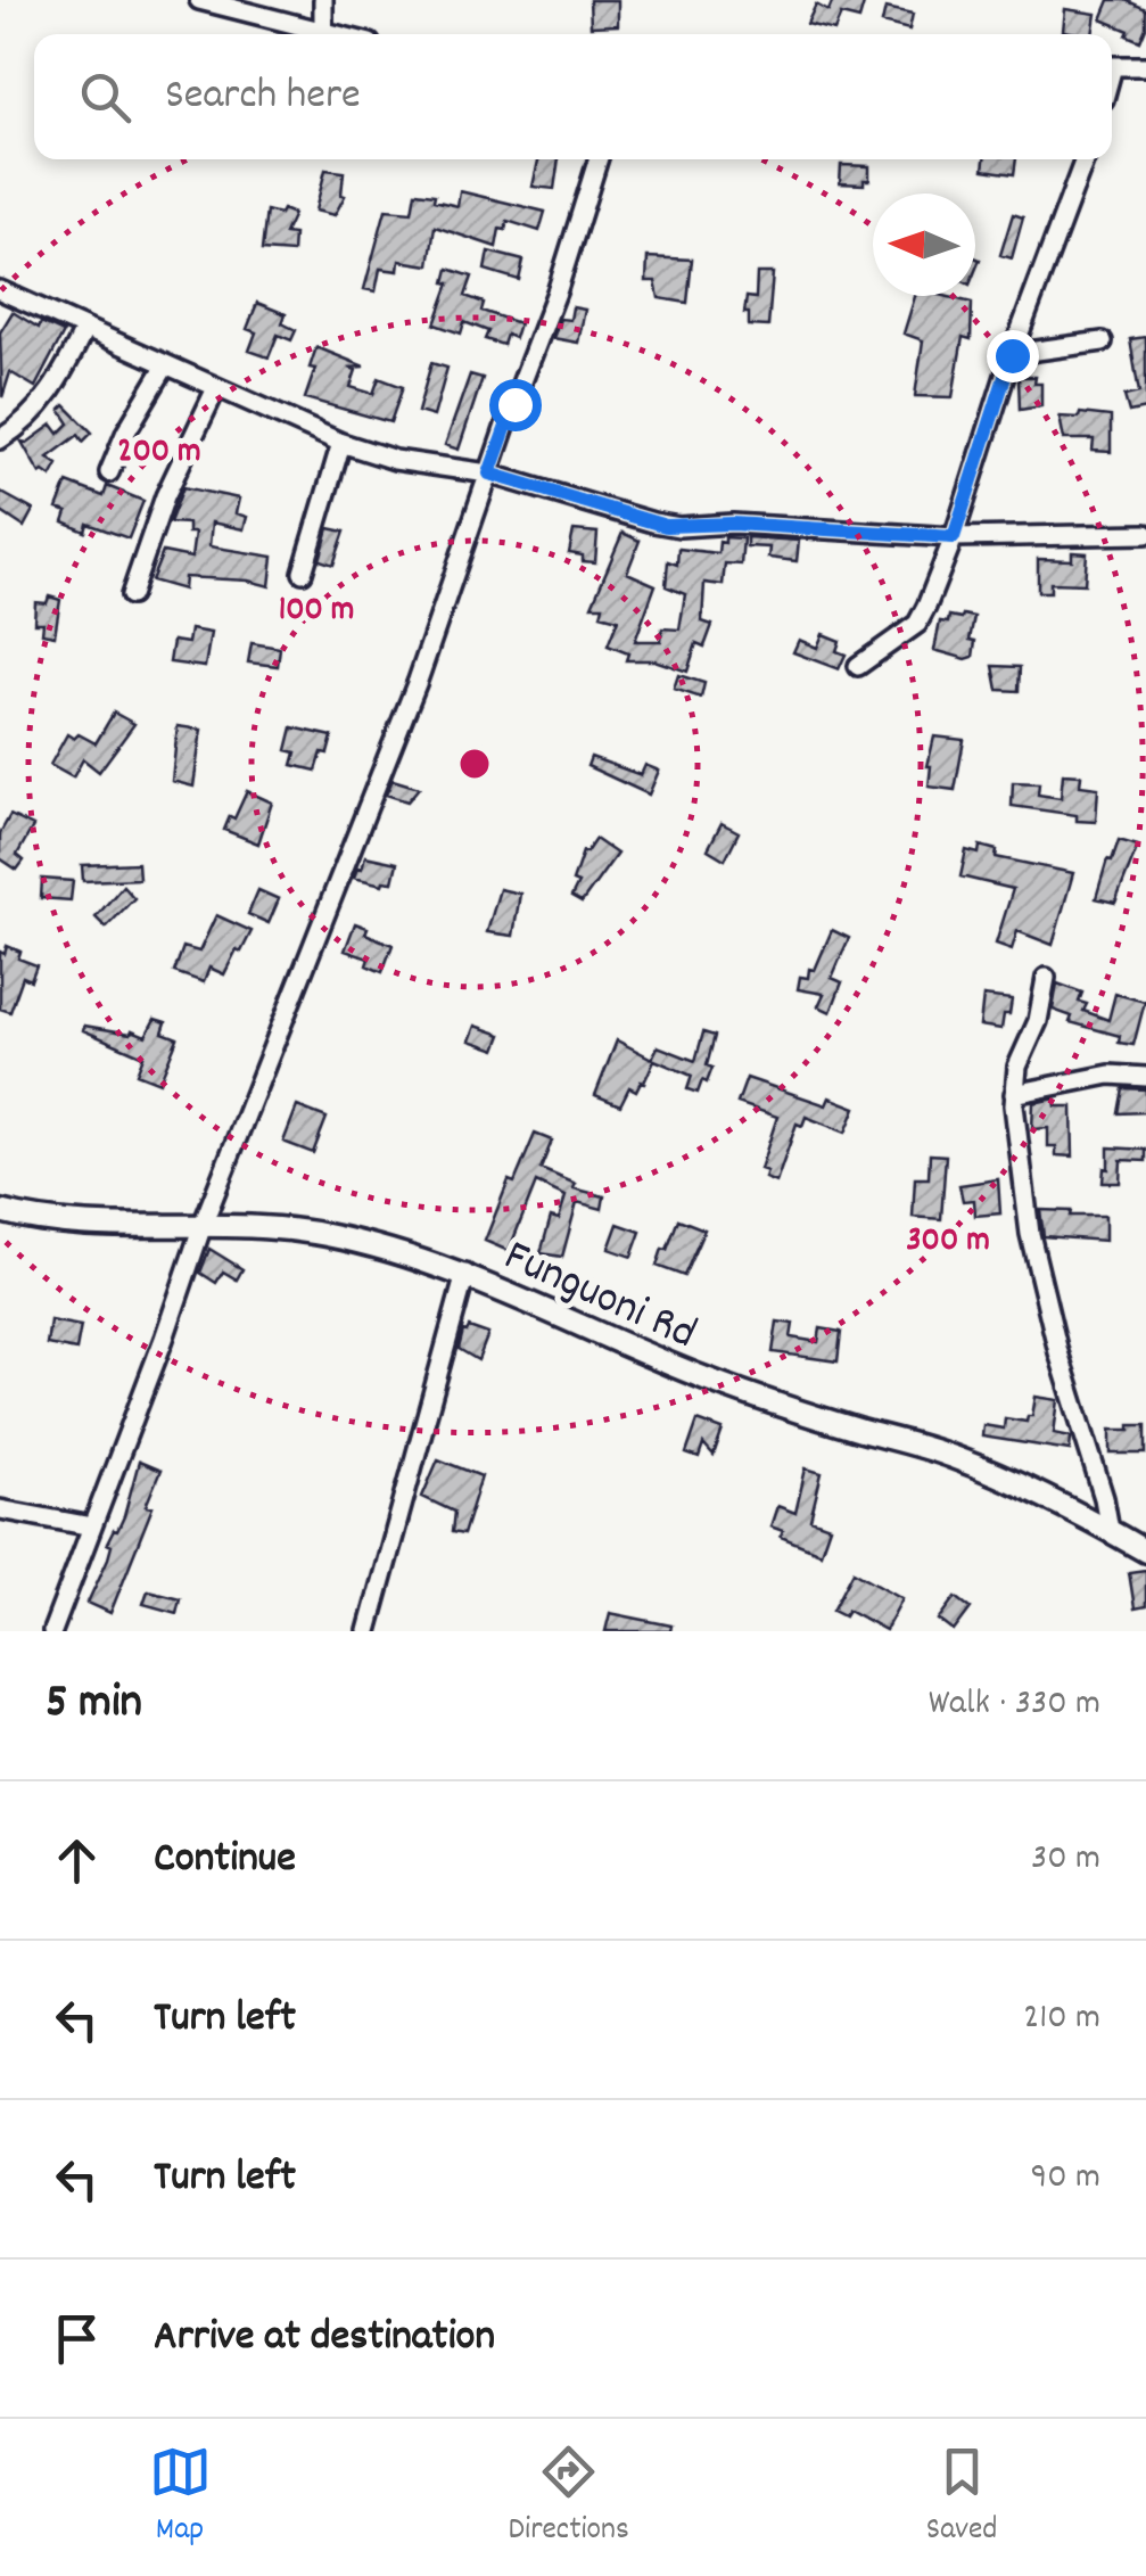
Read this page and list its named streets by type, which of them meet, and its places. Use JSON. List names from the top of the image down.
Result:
{
  "streets": {
    "street": ["Funguoni Rd"]
  },
  "north": "left",
  "page": {
    "search": "Search here",
    "heading": ["5 min", "Walk · 330 m"],
    "list": [
      ["Continue", "30 m"],
      ["Turn left", "210 m"],
      ["Turn left", "90 m"],
      "Arrive at destination"
    ],
    "nav": ["Map", "Directions", "Saved"]
  },
  "rings": ["200 m", "100 m", "300 m"]
}
